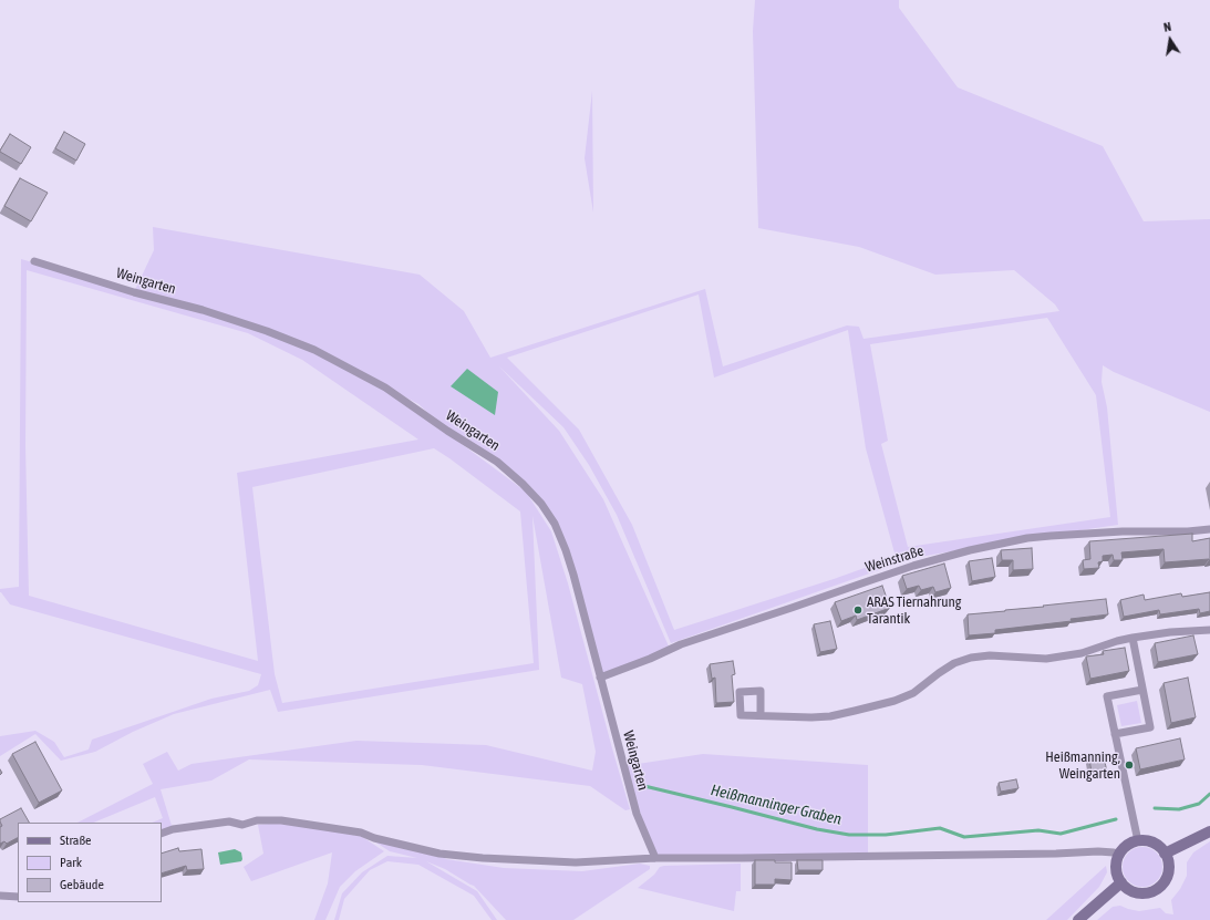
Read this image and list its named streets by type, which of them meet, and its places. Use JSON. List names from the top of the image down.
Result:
{
  "streets": {
    "street": ["Weingarten", "Weinstraße"]
  },
  "crossings": [
    ["Weingarten", "Weinstraße"]
  ],
  "water": ["Heißmanninger Graben"],
  "places": ["ARAS Tiernahrung Tarantik", "Heißmanning, Weingarten"],
  "legend": ["Straße", "Park", "Gebäude"],
  "north": "top"
}
